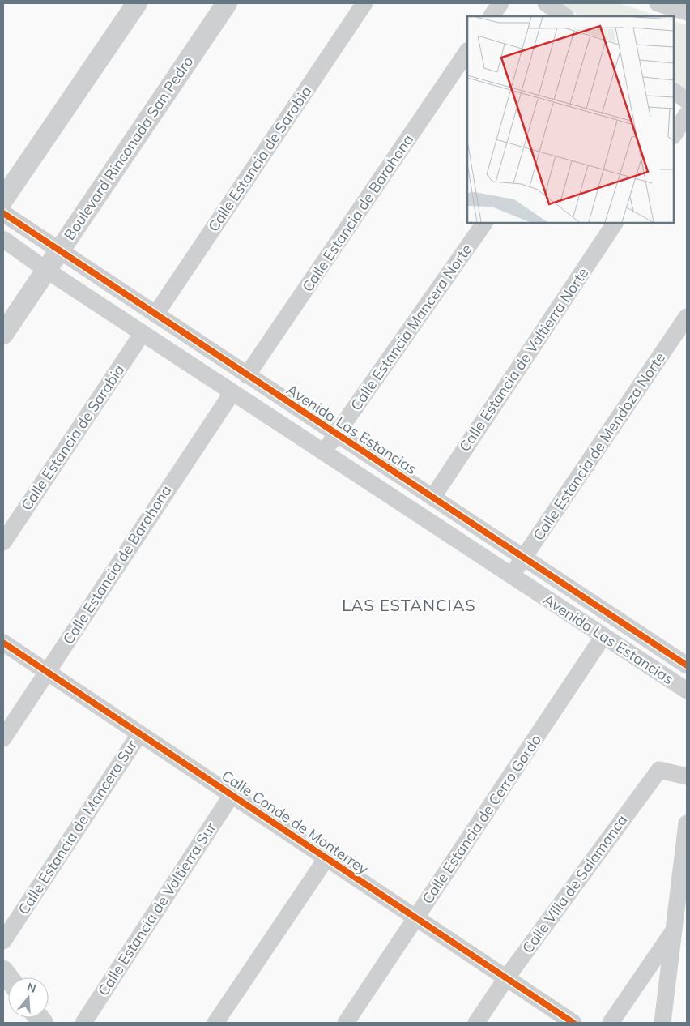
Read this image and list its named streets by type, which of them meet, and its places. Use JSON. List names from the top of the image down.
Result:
{
  "streets": {
    "street": [
      "Boulevard Rinconada San Pedro",
      "Calle Estancia de Sarabia",
      "Calle Estancia de Barahona",
      "Calle Estancia Mancera Norte",
      "Calle Estancia de Valtierra Norte",
      "Avenida Las Estancias",
      "Calle Estancia de Mendoza Norte",
      "Calle Estancia de Cerro Gordo",
      "Calle Conde de Monterrey",
      "Calle Estancia de Mancera Sur",
      "Calle Villa de Salamanca",
      "Calle Estancia de Valtierra Sur"
    ]
  },
  "crossings": [
    ["Boulevard Rinconada San Pedro", "Avenida Las Estancias"],
    ["Calle Estancia de Sarabia", "Avenida Las Estancias"],
    ["Calle Estancia de Barahona", "Avenida Las Estancias"],
    ["Calle Estancia de Barahona", "Calle Conde de Monterrey"],
    ["Calle Estancia Mancera Norte", "Avenida Las Estancias"],
    ["Calle Estancia de Valtierra Norte", "Avenida Las Estancias"],
    ["Avenida Las Estancias", "Calle Estancia de Mendoza Norte"],
    ["Avenida Las Estancias", "Calle Estancia de Cerro Gordo"],
    ["Calle Estancia de Cerro Gordo", "Calle Conde de Monterrey"],
    ["Calle Conde de Monterrey", "Calle Estancia de Mancera Sur"],
    ["Calle Conde de Monterrey", "Calle Villa de Salamanca"],
    ["Calle Conde de Monterrey", "Calle Estancia de Valtierra Sur"]
  ],
  "districts": ["LAS ESTANCIAS"],
  "north": "top"
}
